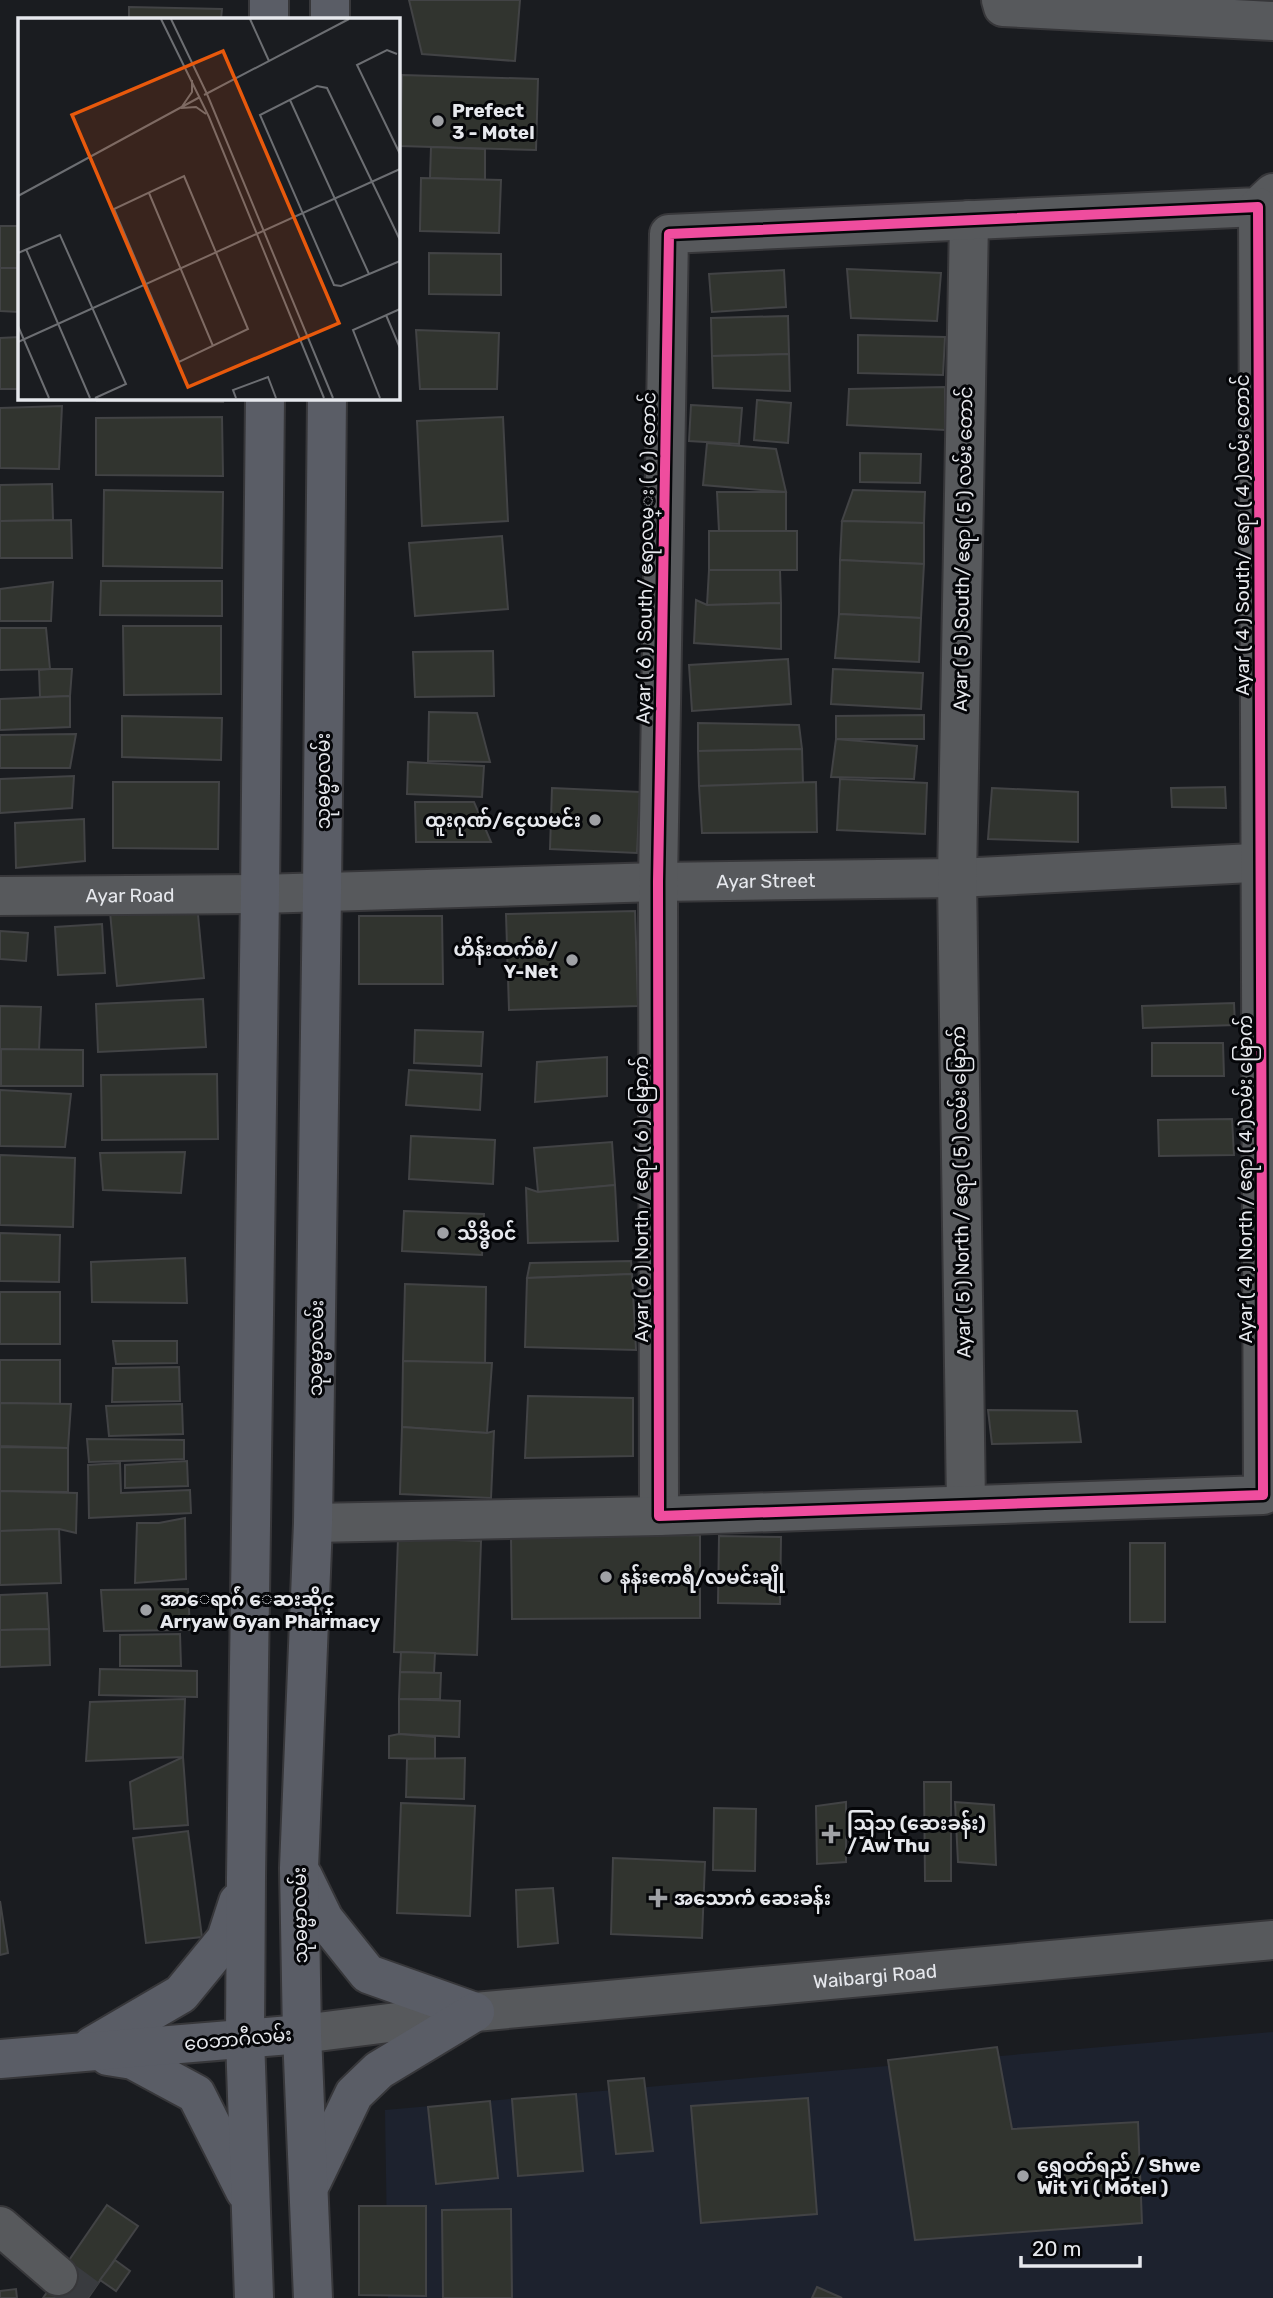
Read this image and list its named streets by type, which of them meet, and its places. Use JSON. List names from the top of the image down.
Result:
{
  "streets": {
    "main road": ["သုဓမ္မာလမ်း", "ဝေဘာဂီလမ်း"],
    "street": [
      "Ayar ( 4 ) South/ ဧရာ ( 4 )လမ်း တောင်",
      "Ayar ( 5 ) South/ ဧရာ ( 5 ) လမ်း တောင်",
      "Ayar ( 6 ) South/ ဧရာလမ္း ( 6 ) တောင်",
      "Ayar Street",
      "Ayar Road",
      "Ayar ( 4 ) North / ဧရာ ( 4 )လမ်း မြောက်",
      "Ayar ( 5 ) North / ဧရာ ( 5 ) လမ်း မြောက်",
      "Ayar ( 6 ) North / ဧရာ ( 6 ) မြောက်",
      "Waibargi Road"
    ]
  },
  "crossings": [
    ["Ayar ( 4 ) South/ ဧရာ ( 4 )လမ်း တောင်", "Ayar Street"],
    ["Ayar ( 4 ) South/ ဧရာ ( 4 )လမ်း တောင်", "Ayar ( 4 ) North / ဧရာ ( 4 )လမ်း မြောက်"],
    ["Ayar ( 5 ) South/ ဧရာ ( 5 ) လမ်း တောင်", "Ayar ( 6 ) South/ ဧရာလမ္း ( 6 ) တောင်"],
    ["Ayar ( 5 ) South/ ဧရာ ( 5 ) လမ်း တောင်", "Ayar Street"],
    ["Ayar ( 5 ) South/ ဧရာ ( 5 ) လမ်း တောင်", "Ayar ( 5 ) North / ဧရာ ( 5 ) လမ်း မြောက်"],
    ["Ayar ( 6 ) South/ ဧရာလမ္း ( 6 ) တောင်", "Ayar Street"],
    ["Ayar ( 6 ) South/ ဧရာလမ္း ( 6 ) တောင်", "Ayar ( 6 ) North / ဧရာ ( 6 ) မြောက်"],
    ["သုဓမ္မာလမ်း", "Ayar Street"],
    ["သုဓမ္မာလမ်း", "ဝေဘာဂီလမ်း"],
    ["Ayar Street", "Ayar Road"],
    ["Ayar Street", "Ayar ( 4 ) North / ဧရာ ( 4 )လမ်း မြောက်"],
    ["Ayar Street", "Ayar ( 5 ) North / ဧရာ ( 5 ) လမ်း မြောက်"],
    ["Ayar Street", "Ayar ( 6 ) North / ဧရာ ( 6 ) မြောက်"],
    ["Ayar ( 4 ) North / ဧရာ ( 4 )လမ်း မြောက်", "Ayar ( 5 ) North / ဧရာ ( 5 ) လမ်း မြောက်"],
    ["Waibargi Road", "ဝေဘာဂီလမ်း"]
  ],
  "places": {
    "other": [
      "Prefect 3 - Motel",
      "ထူးဂုဏ်/ငွေယမင်း",
      "ဟိန်းထက်စံ/ Y-Net",
      "သိဒ္ဓိဝင်",
      "နန်းဧကရီ/လမင်းချို",
      "အာေရာဂ်ံ ေဆးဆိုင္ Arryaw Gyan Pharmacy",
      "ရွှေဝတ်ရည် / Shwe Wit Yi ( Motel )"
    ],
    "health": ["သြသု (ဆေးခန်း) / Aw Thu", "အသောကံ ဆေးခန်း"]
  },
  "scale_bar": "20 m"
}
